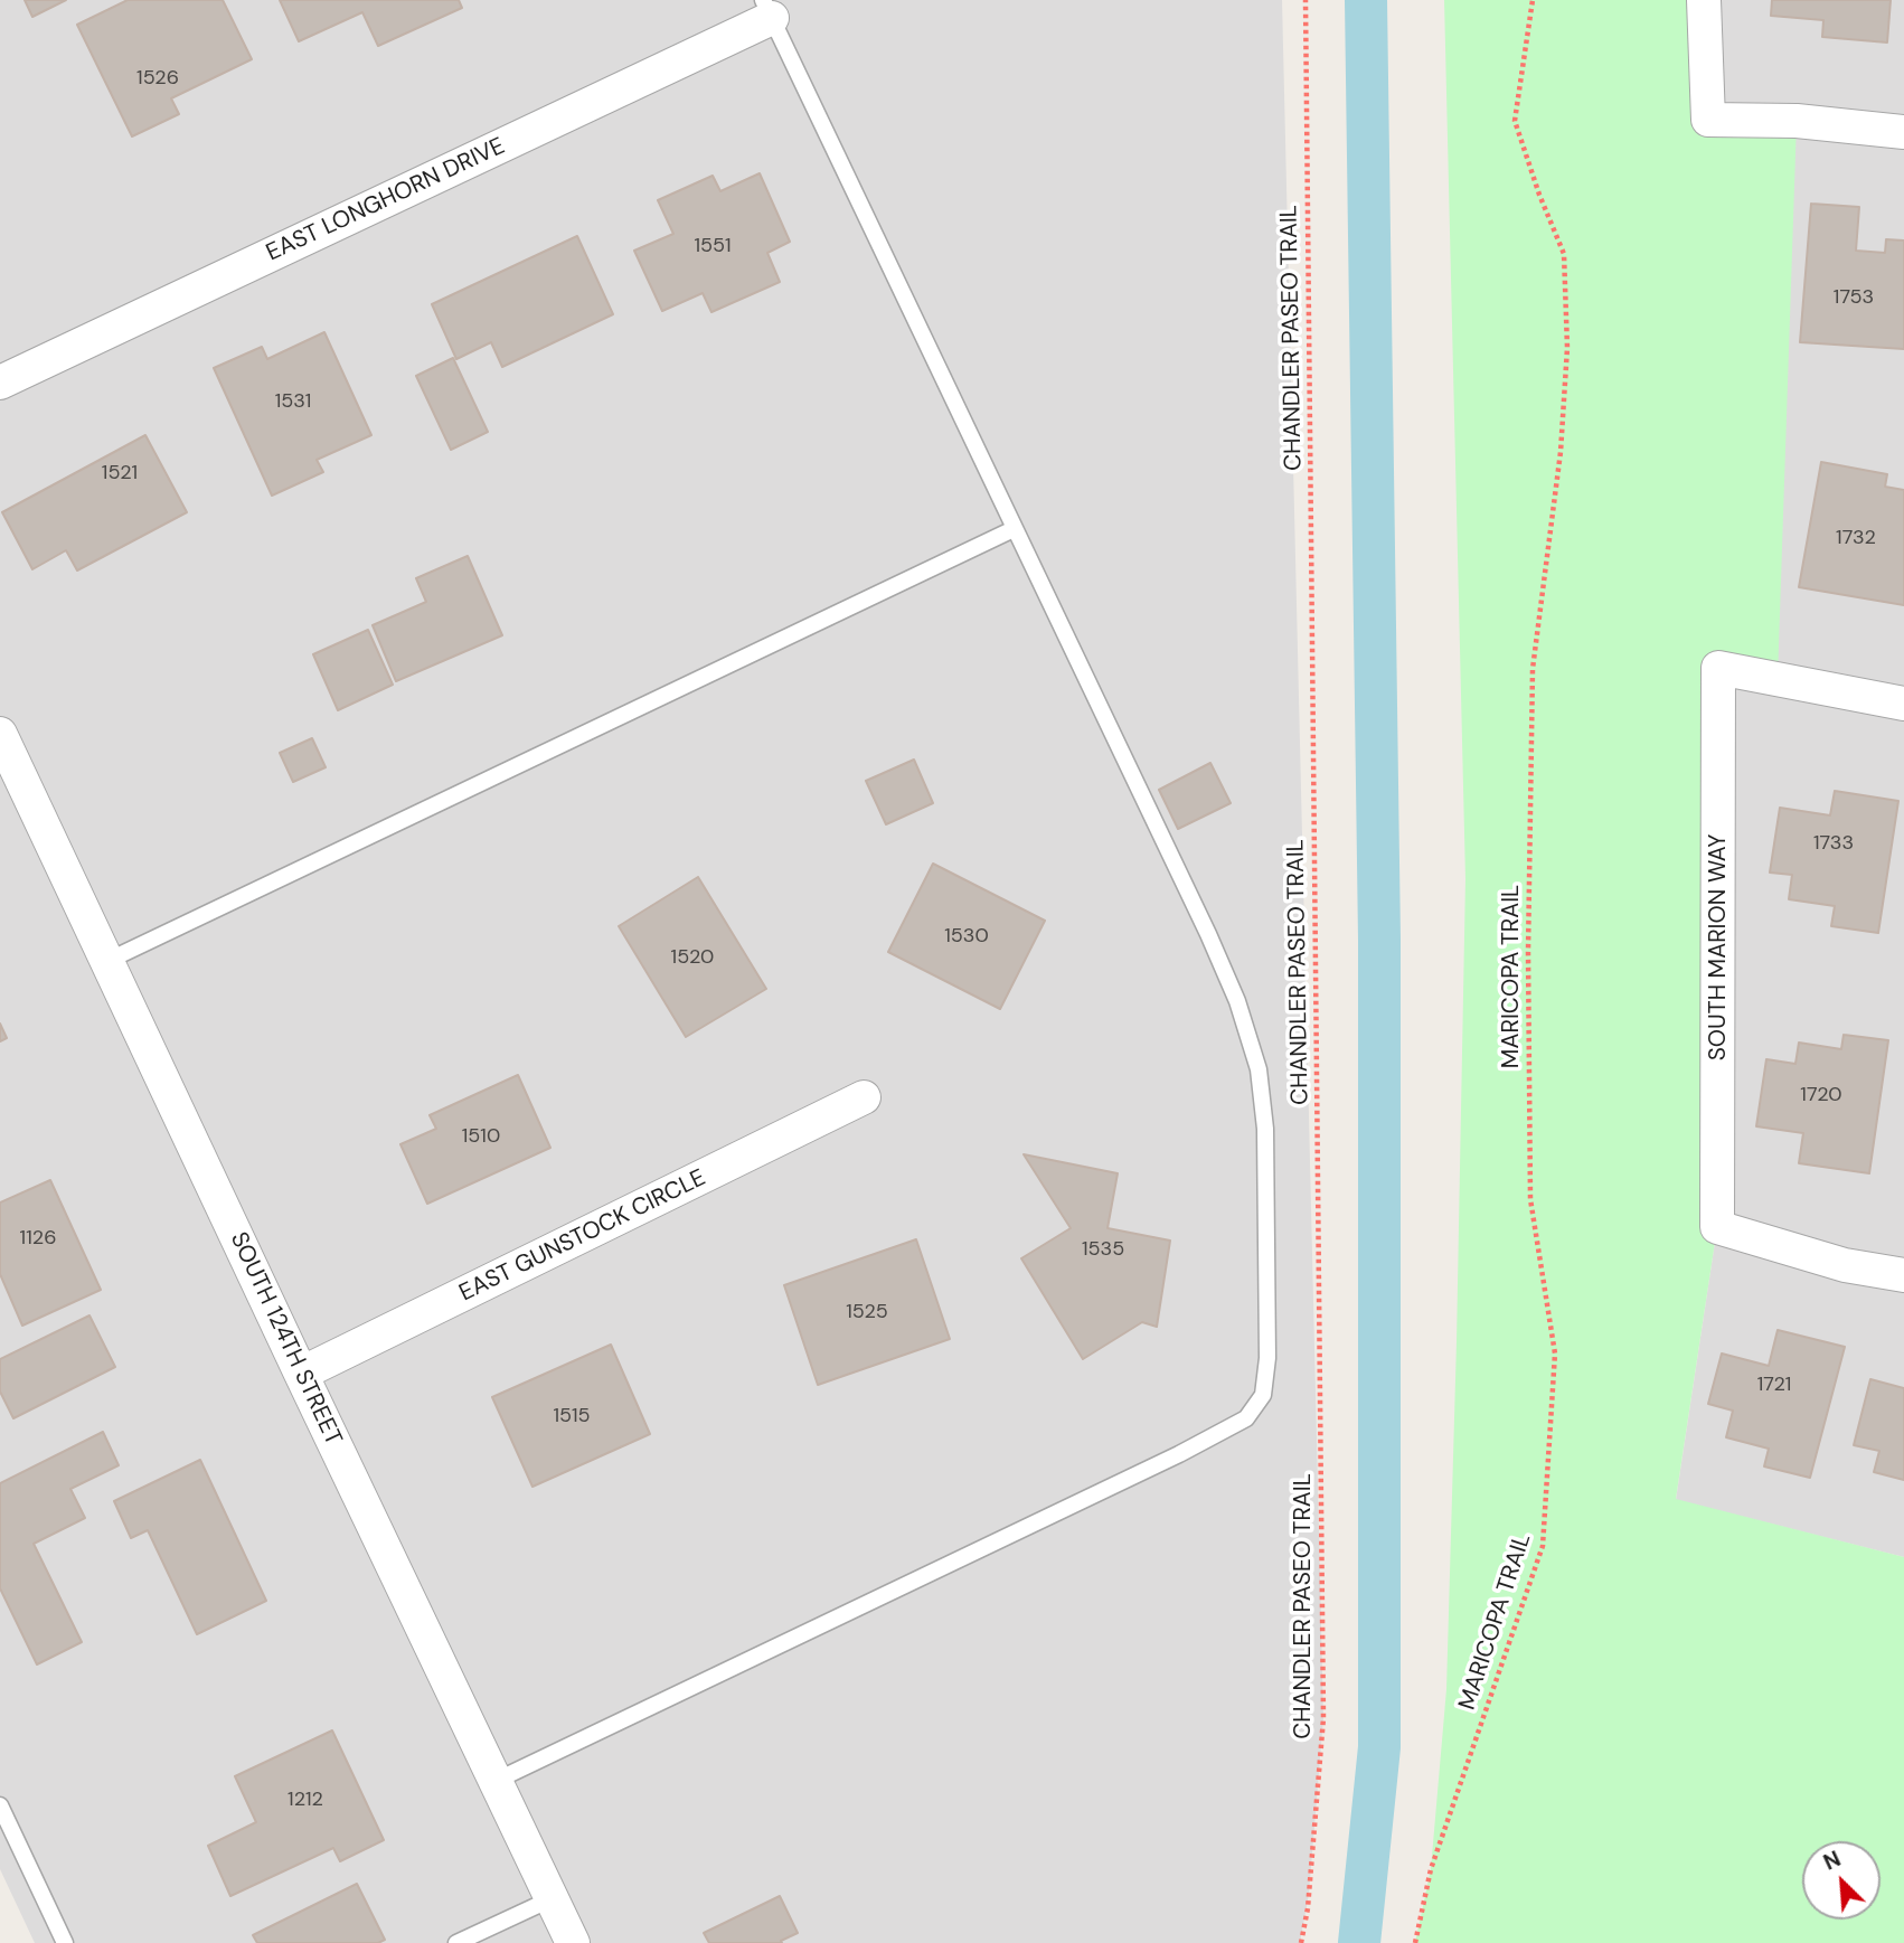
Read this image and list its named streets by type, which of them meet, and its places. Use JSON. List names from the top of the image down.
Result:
{
  "streets": {
    "street": [
      "EAST LONGHORN DRIVE",
      "SOUTH MARION WAY",
      "EAST GUNSTOCK CIRCLE",
      "SOUTH 124TH STREET"
    ],
    "path": ["CHANDLER PASEO TRAIL", "MARICOPA TRAIL"]
  },
  "crossings": [
    ["EAST GUNSTOCK CIRCLE", "SOUTH 124TH STREET"]
  ],
  "house_numbers": [
    "1526",
    "1551",
    "1753",
    "1531",
    "1521",
    "1732",
    "1733",
    "1530",
    "1520",
    "1720",
    "1510",
    "1126",
    "1535",
    "1525",
    "1721",
    "1515",
    "1212"
  ],
  "north": "top left"
}
